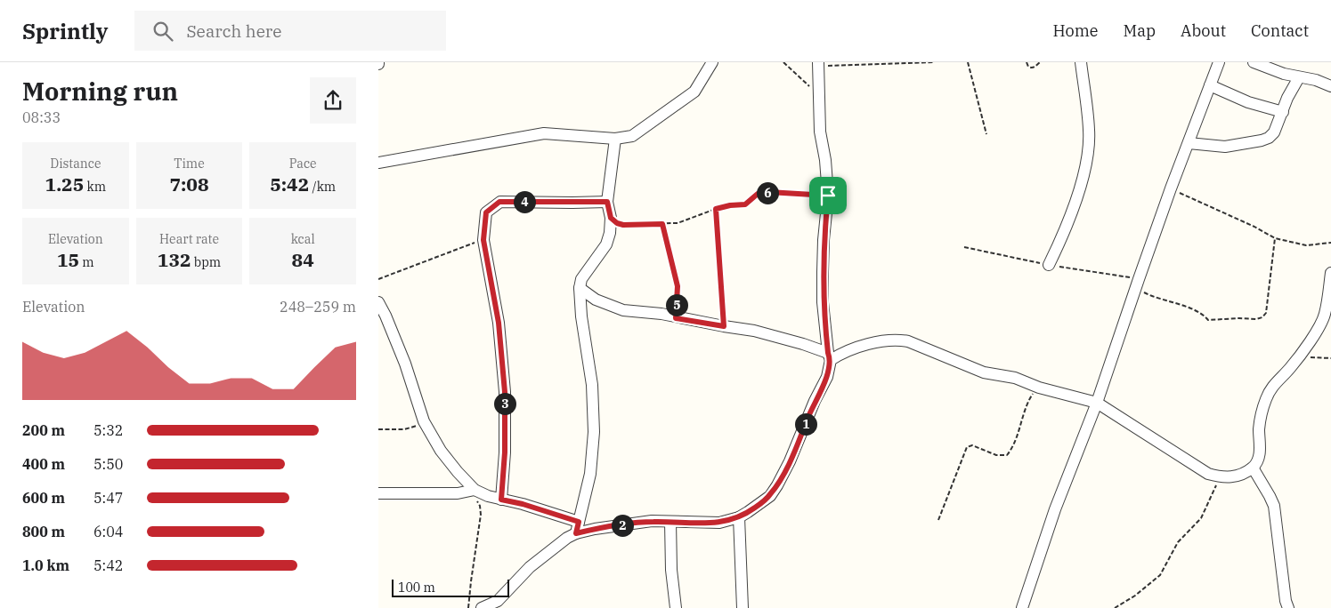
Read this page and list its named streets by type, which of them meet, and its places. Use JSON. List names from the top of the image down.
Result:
{
  "scale_bar": "100 m",
  "page": {
    "header": "Sprintly",
    "search": "Search here",
    "nav": [
      "Home",
      "Map",
      "About",
      "Contact"
    ],
    "heading": ["Morning run", "08:33"],
    "stats": [
      ["Distance", "1.25 km"],
      ["Time", "7:08"],
      ["Pace", "5:42 /km"],
      ["Elevation", "15 m"],
      ["Heart rate", "132 bpm"],
      ["kcal", "84"]
    ],
    "pins": [
      "6",
      "4",
      "5",
      "3",
      "1",
      "2"
    ],
    "chart": ["Elevation", "248–259 m"],
    "list": [
      {
        "name": "200 m",
        "note": "5:32"
      },
      {
        "name": "400 m",
        "note": "5:50"
      },
      {
        "name": "600 m",
        "note": "5:47"
      },
      {
        "name": "800 m",
        "note": "6:04"
      },
      {
        "name": "1.0 km",
        "note": "5:42"
      }
    ],
    "scale": "100 m"
  }
}
